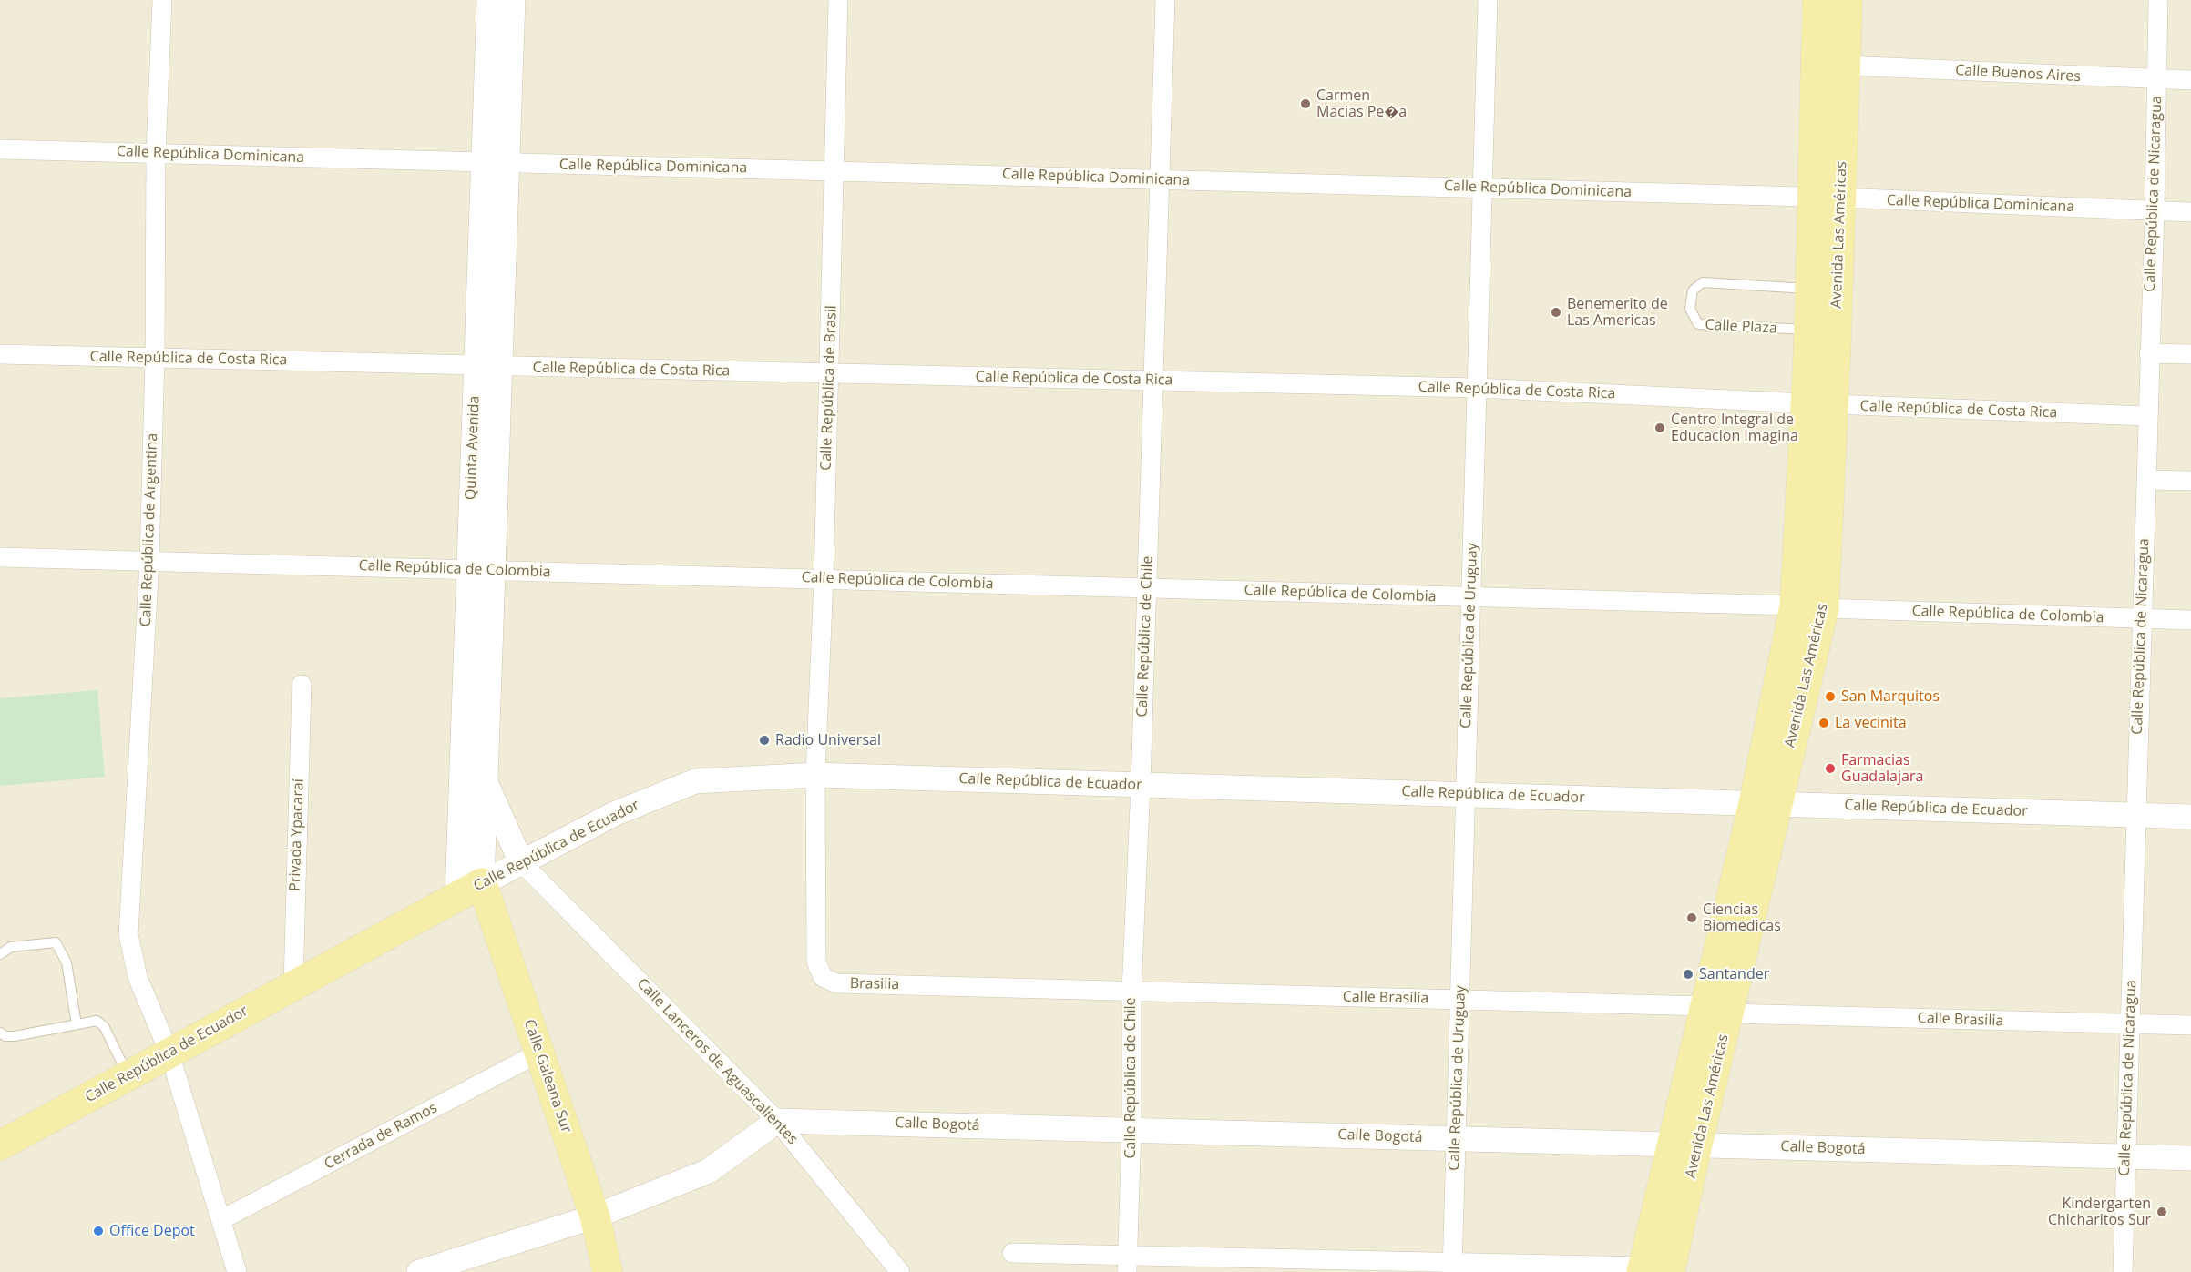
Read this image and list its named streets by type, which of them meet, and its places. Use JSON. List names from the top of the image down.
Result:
{
  "streets": {
    "main road": ["Avenida Las Américas", "Calle República de Ecuador", "Calle Galeana Sur"],
    "street": [
      "Calle Buenos Aires",
      "Calle República Dominicana",
      "Calle República de Nicaragua",
      "Calle República de Costa Rica",
      "Calle República de Brasil",
      "Quinta Avenida",
      "Calle República de Argentina",
      "Calle República de Colombia",
      "Calle República de Uruguay",
      "Calle República de Chile",
      "Privada Ypacaraí",
      "Brasilia",
      "Calle Brasilia",
      "Calle Lanceros de Aguascalientes",
      "Calle Bogotá",
      "Cerrada de Ramos"
    ],
    "lane": ["Calle Plaza"]
  },
  "crossings": [
    ["Calle Buenos Aires", "Calle República de Nicaragua"],
    ["Calle Buenos Aires", "Avenida Las Américas"],
    ["Calle República Dominicana", "Calle República de Nicaragua"],
    ["Calle República Dominicana", "Avenida Las Américas"],
    ["Calle República Dominicana", "Calle República de Brasil"],
    ["Calle República Dominicana", "Quinta Avenida"],
    ["Calle República Dominicana", "Calle República de Argentina"],
    ["Calle República Dominicana", "Calle República de Uruguay"],
    ["Calle República Dominicana", "Calle República de Chile"],
    ["Calle República de Nicaragua", "Calle República de Costa Rica"],
    ["Calle República de Nicaragua", "Calle República de Colombia"],
    ["Calle República de Nicaragua", "Calle República de Ecuador"],
    ["Calle República de Nicaragua", "Calle Brasilia"],
    ["Calle República de Nicaragua", "Calle Bogotá"],
    ["Avenida Las Américas", "Calle Plaza"],
    ["Avenida Las Américas", "Calle República de Costa Rica"],
    ["Avenida Las Américas", "Calle República de Colombia"],
    ["Avenida Las Américas", "Calle República de Ecuador"],
    ["Avenida Las Américas", "Calle Brasilia"],
    ["Avenida Las Américas", "Calle Bogotá"],
    ["Calle República de Costa Rica", "Calle República de Brasil"],
    ["Calle República de Costa Rica", "Quinta Avenida"],
    ["Calle República de Costa Rica", "Calle República de Argentina"],
    ["Calle República de Costa Rica", "Calle República de Uruguay"],
    ["Calle República de Costa Rica", "Calle República de Chile"],
    ["Calle República de Brasil", "Calle República de Colombia"],
    ["Calle República de Brasil", "Calle República de Ecuador"],
    ["Calle República de Brasil", "Brasilia"],
    ["Quinta Avenida", "Calle República de Colombia"],
    ["Quinta Avenida", "Calle República de Ecuador"],
    ["Quinta Avenida", "Calle Galeana Sur"],
    ["Calle República de Argentina", "Calle República de Colombia"],
    ["Calle República de Argentina", "Calle República de Ecuador"],
    ["Calle República de Argentina", "Cerrada de Ramos"],
    ["Calle República de Colombia", "Calle República de Uruguay"],
    ["Calle República de Colombia", "Calle República de Chile"],
    ["Calle República de Uruguay", "Calle República de Ecuador"],
    ["Calle República de Uruguay", "Calle Brasilia"],
    ["Calle República de Uruguay", "Calle Bogotá"],
    ["Calle República de Chile", "Calle República de Ecuador"],
    ["Calle República de Chile", "Brasilia"],
    ["Calle República de Chile", "Calle Brasilia"],
    ["Calle República de Chile", "Calle Bogotá"],
    ["Calle República de Ecuador", "Privada Ypacaraí"],
    ["Calle República de Ecuador", "Brasilia"],
    ["Calle República de Ecuador", "Calle Lanceros de Aguascalientes"],
    ["Calle República de Ecuador", "Calle Galeana Sur"],
    ["Brasilia", "Calle Brasilia"],
    ["Calle Lanceros de Aguascalientes", "Calle Bogotá"],
    ["Calle Galeana Sur", "Cerrada de Ramos"]
  ],
  "places": [
    "Carmen Macias Pe�a",
    "Benemerito de Las Americas",
    "Centro Integral de Educacion Imagina",
    "San Marquitos",
    "La vecinita",
    "Radio Universal",
    "Farmacias Guadalajara",
    "Ciencias Biomedicas",
    "Santander",
    "Kindergarten Chicharitos Sur",
    "Office Depot"
  ]
}
